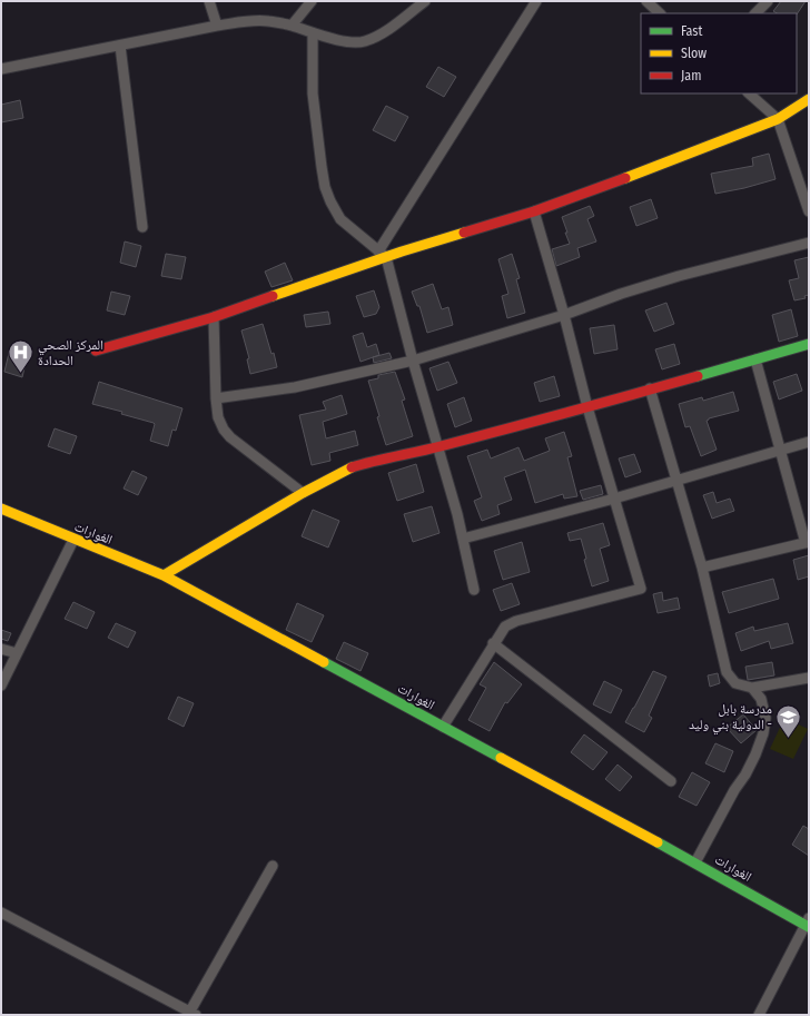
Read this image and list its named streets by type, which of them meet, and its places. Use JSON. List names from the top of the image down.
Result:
{
  "streets": {
    "street": ["الغوارات"]
  },
  "places": {
    "hospital": ["المركز الصحي الحدادة"],
    "school or university": ["مدرسة بابل الدولية بني وليد -"]
  },
  "legend": ["Fast", "Slow", "Jam"]
}
